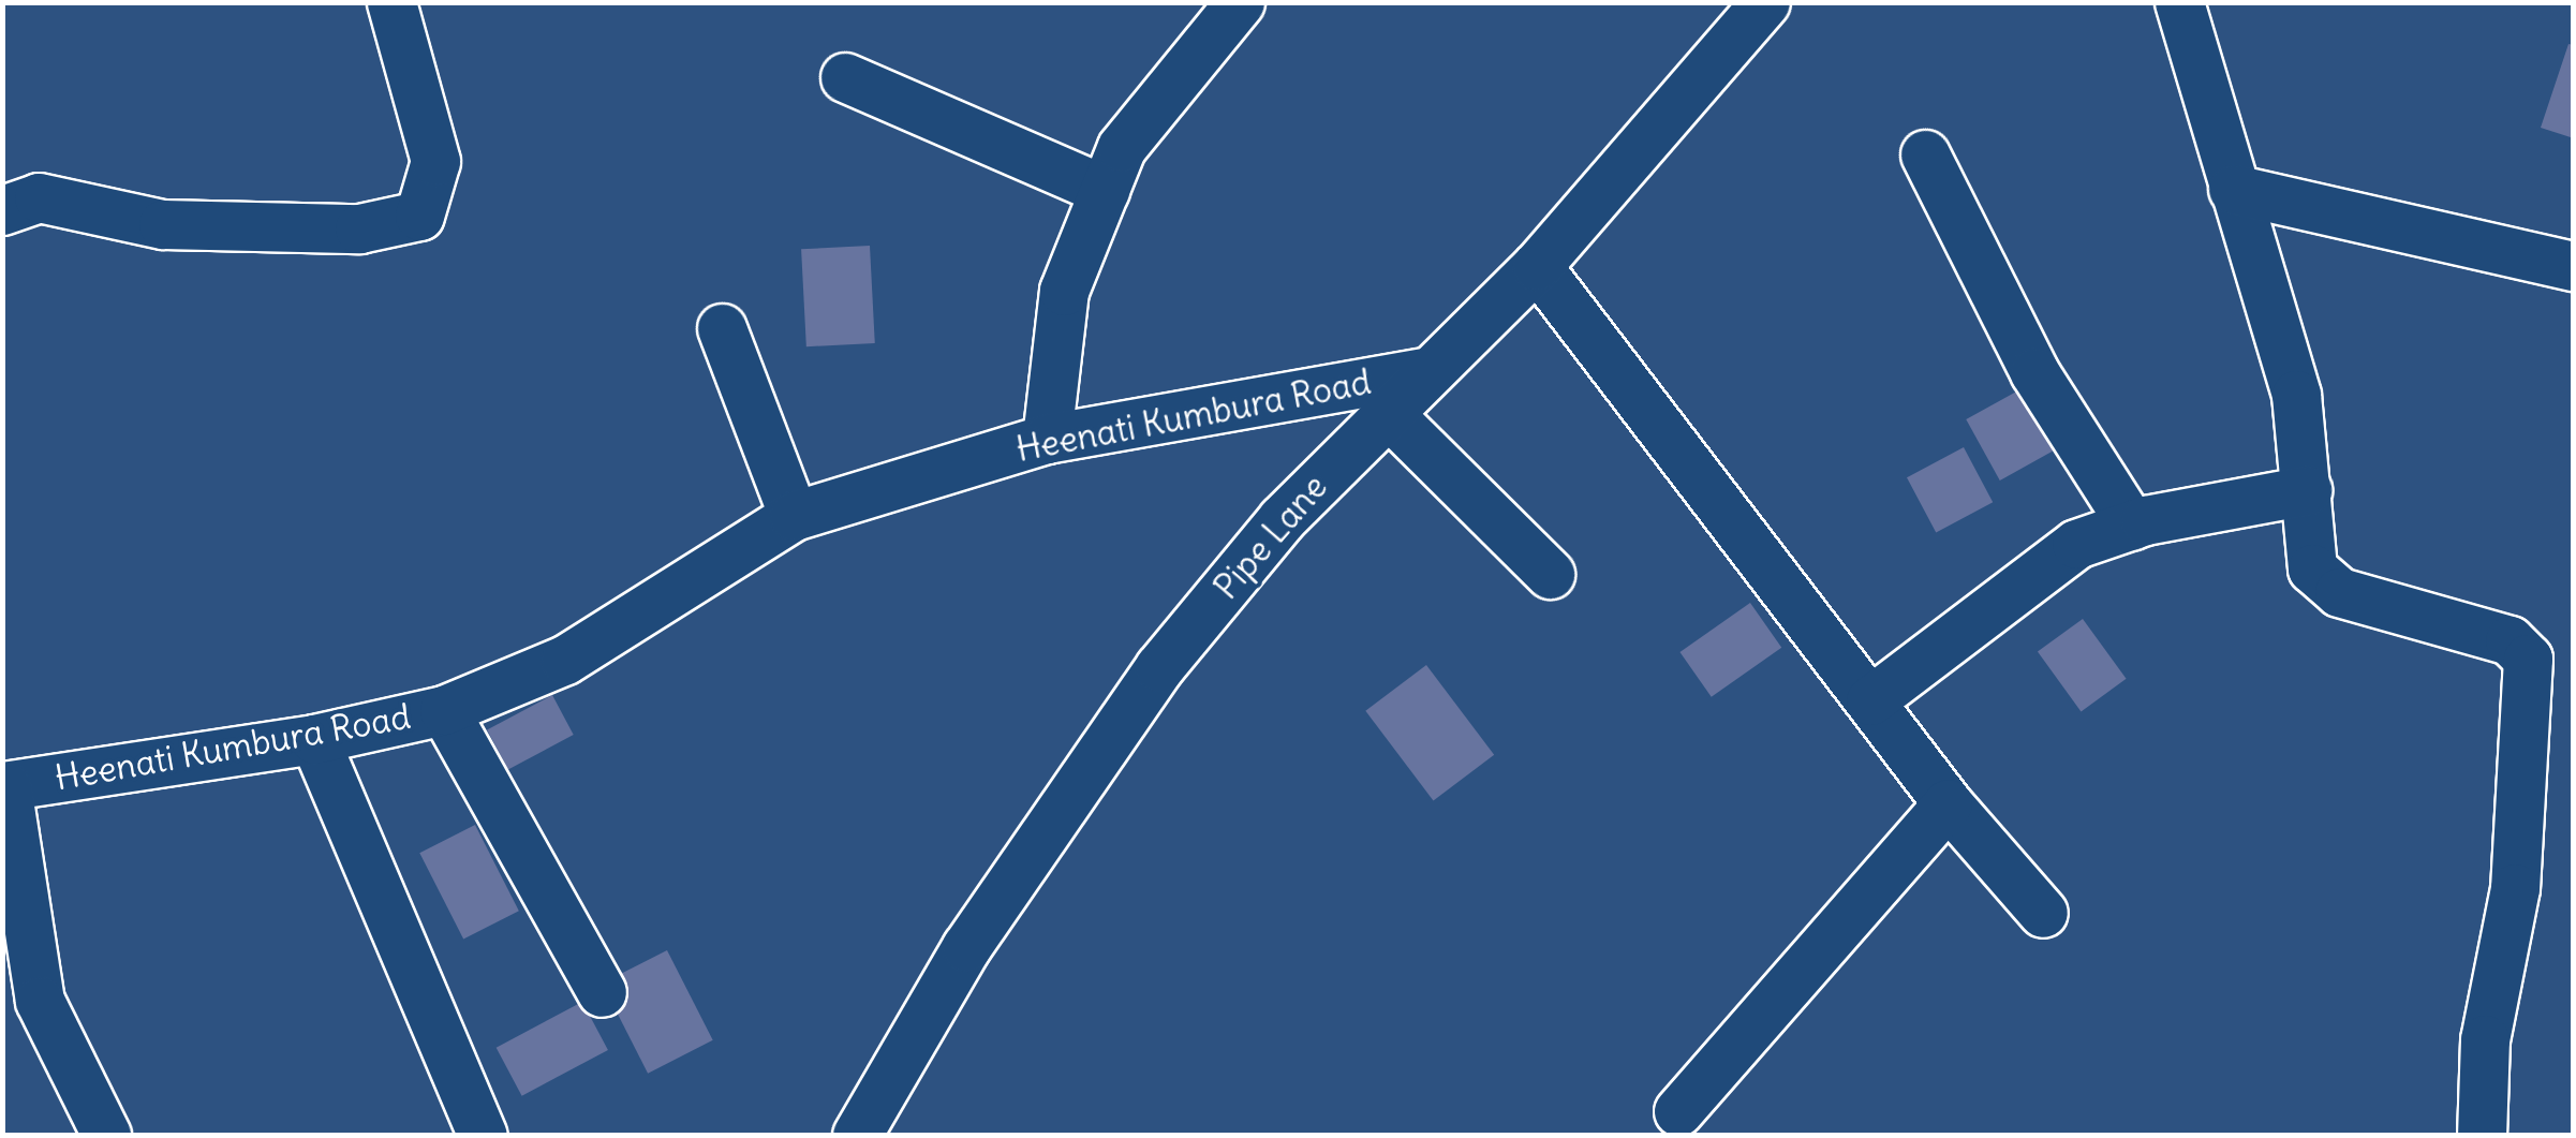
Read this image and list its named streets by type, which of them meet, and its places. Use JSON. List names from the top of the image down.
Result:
{
  "streets": {
    "street": ["Heenati Kumbura Road", "Pipe Lane"]
  },
  "crossings": [
    ["Heenati Kumbura Road", "Pipe Lane"]
  ]
}
